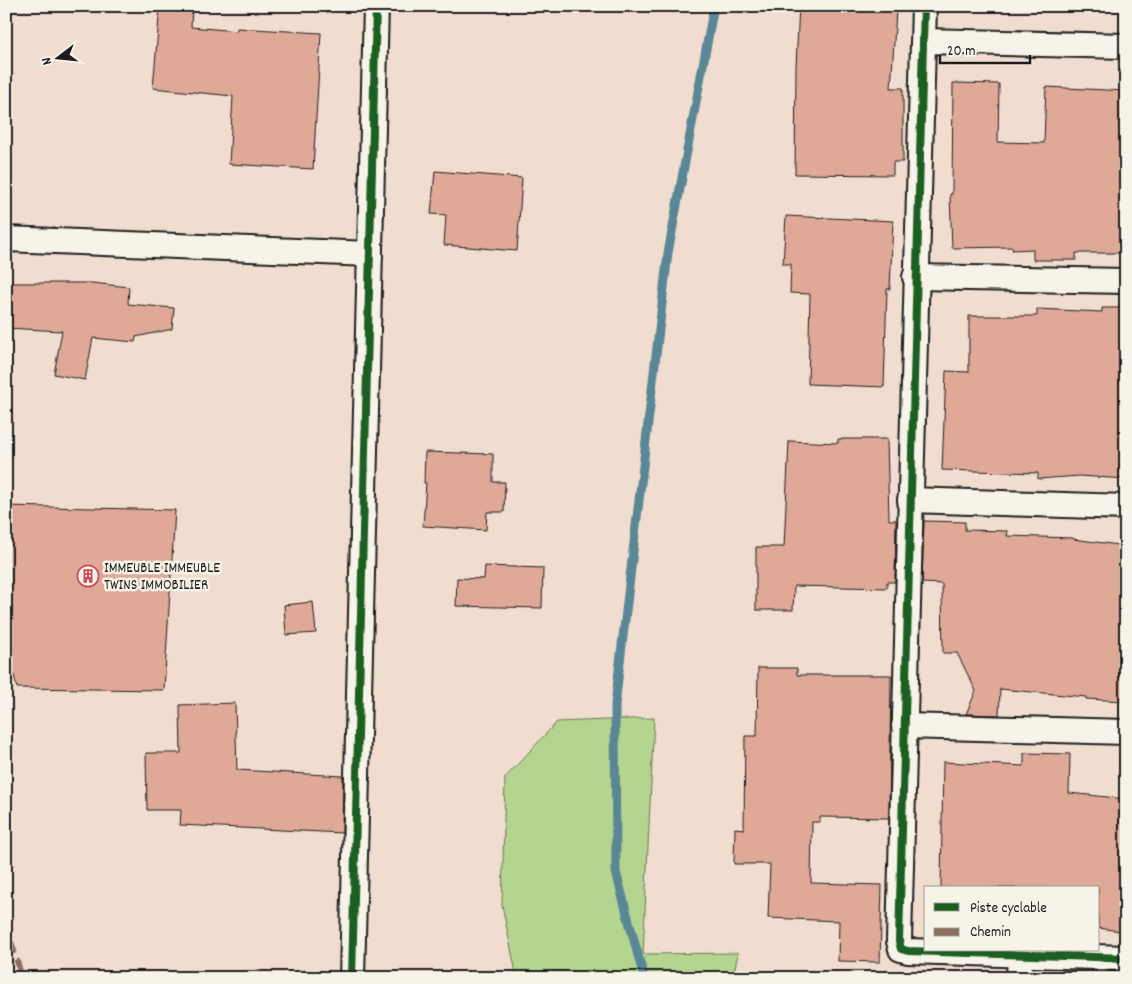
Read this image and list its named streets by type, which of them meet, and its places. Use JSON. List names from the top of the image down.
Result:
{
  "places": {
    "building": ["IMMEUBLE IMMEUBLE TWINS IMMOBILIER"]
  },
  "legend": ["Piste cyclable", "Chemin"],
  "scale_bar": "20 m",
  "north": "left"
}
